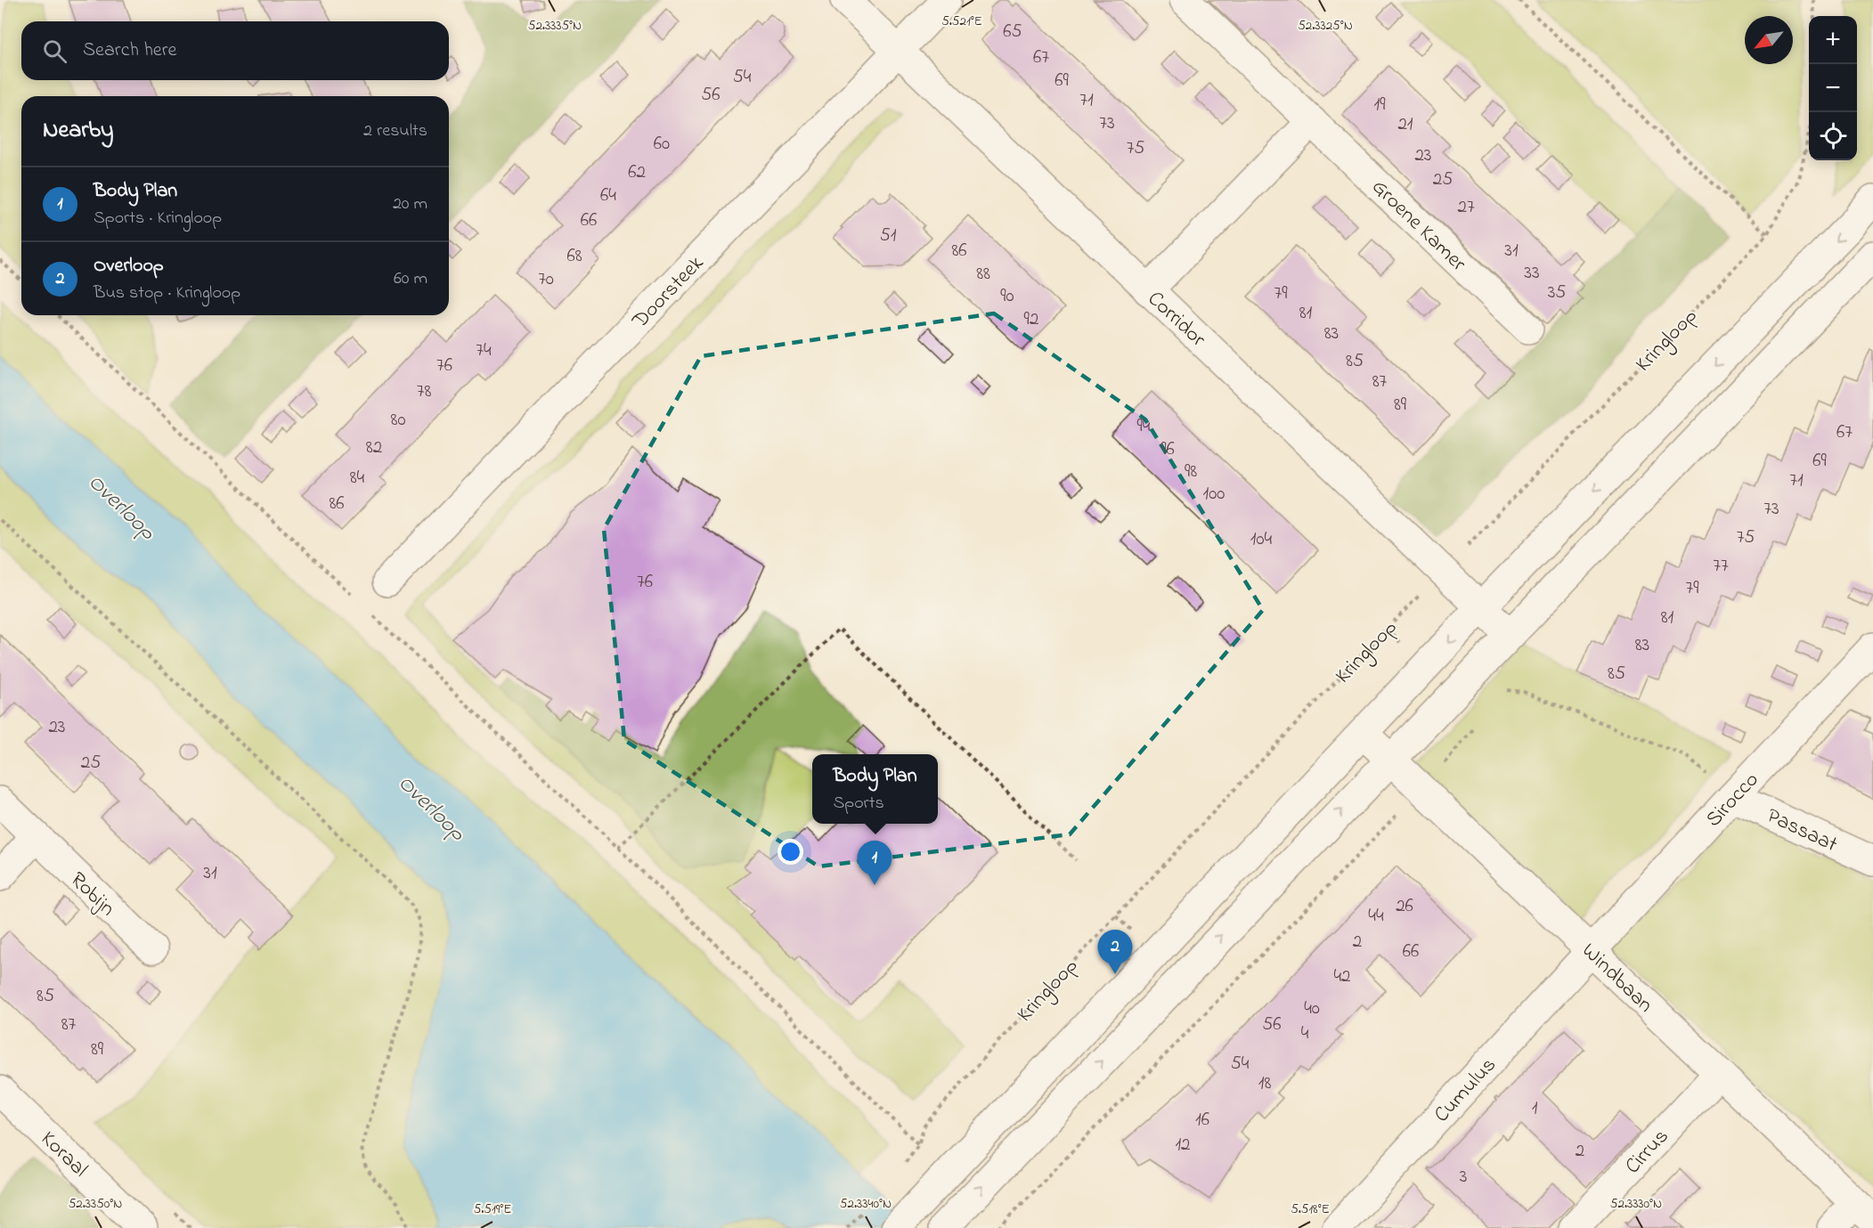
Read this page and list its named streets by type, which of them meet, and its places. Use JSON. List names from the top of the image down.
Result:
{
  "streets": {
    "street": [
      "Groene Kamer",
      "Doorsteek",
      "Corridor",
      "Sirocco",
      "Passaat",
      "Robijn",
      "Windbaan",
      "Cumulus",
      "Cirrus",
      "Koraal"
    ],
    "path": ["Kringloop"]
  },
  "crossings": [
    ["Doorsteek", "Corridor"],
    ["Corridor", "Kringloop"],
    ["Sirocco", "Passaat"],
    ["Sirocco", "Windbaan"],
    ["Sirocco", "Cumulus"],
    ["Windbaan", "Cumulus"],
    ["Windbaan", "Cirrus"]
  ],
  "water": ["Overloop"],
  "house_numbers": [
    "65",
    "67",
    "54",
    "69",
    "56",
    "71",
    "19",
    "73",
    "21",
    "60",
    "75",
    "23",
    "62",
    "25",
    "64",
    "27",
    "66",
    "51",
    "86",
    "31",
    "68",
    "33",
    "88",
    "70",
    "35",
    "79",
    "90",
    "81",
    "92",
    "83",
    "74",
    "85",
    "76",
    "87",
    "78",
    "89",
    "80",
    "94",
    "67",
    "82",
    "96",
    "69",
    "98",
    "84",
    "71",
    "100",
    "86",
    "73",
    "75",
    "104",
    "77",
    "76",
    "79",
    "81",
    "83",
    "85",
    "23",
    "25",
    "31",
    "26",
    "44",
    "2",
    "66",
    "42",
    "85",
    "40",
    "87",
    "56",
    "4",
    "89",
    "54",
    "18",
    "1",
    "16",
    "12",
    "2",
    "3"
  ],
  "north": "bottom left",
  "page": {
    "map_buttons": ["+", "−"],
    "search": "Search here",
    "heading": ["Nearby", "2 results"],
    "list": [
      {
        "mark": "1",
        "name": "Body Plan",
        "note": "Sports · Kringloop",
        "value": "20 m"
      },
      {
        "mark": "2",
        "name": "Overloop",
        "note": "Bus stop · Kringloop",
        "value": "60 m"
      }
    ],
    "popup": ["Body Plan", "Sports"],
    "pins": ["1", "2"]
  },
  "coordinates": [
    "5.521°E",
    "52.3325°N",
    "52.3335°N",
    "52.3350°N",
    "52.3340°N",
    "52.3330°N",
    "5.519°E",
    "5.518°E"
  ]
}
